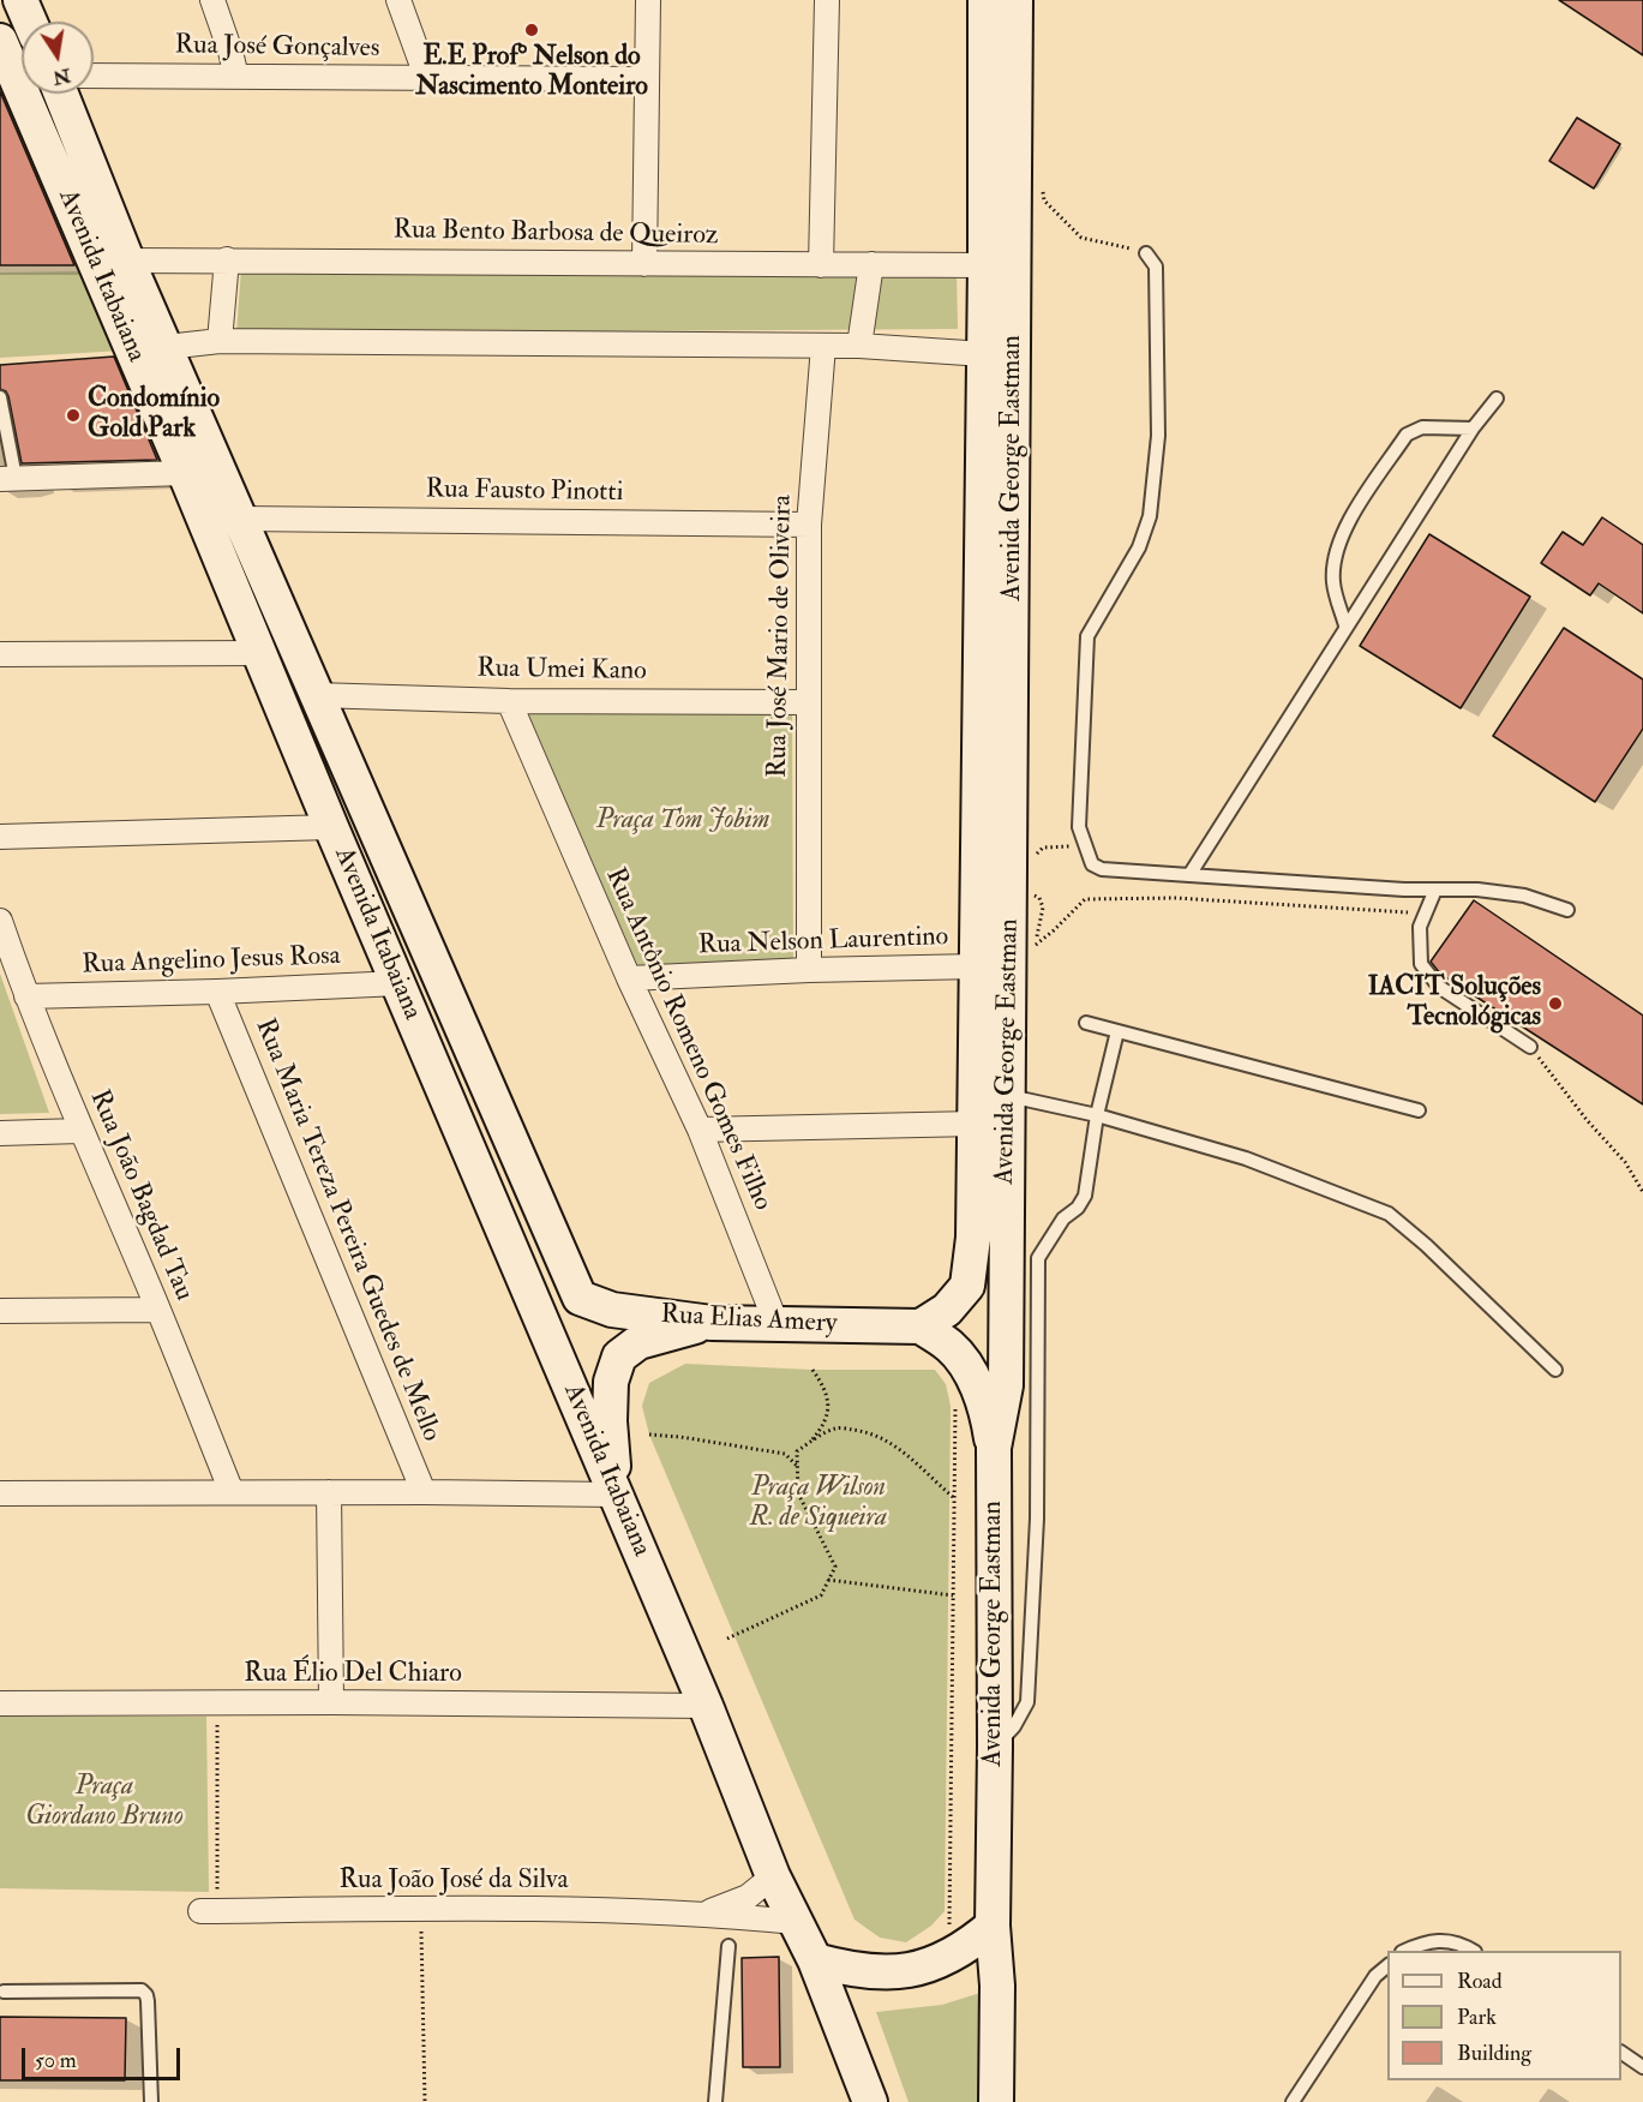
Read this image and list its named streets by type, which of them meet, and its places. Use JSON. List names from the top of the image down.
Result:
{
  "streets": {
    "main road": ["Avenida Itabaiana", "Avenida George Eastman", "Rua Elias Amery"],
    "street": [
      "Rua José Gonçalves",
      "Rua Bento Barbosa de Queiroz",
      "Rua Fausto Pinotti",
      "Rua José Mario de Oliveira",
      "Rua Umei Kano",
      "Rua Nelson Laurentino",
      "Rua Angelino Jesus Rosa",
      "Rua Antônio Romeno Gomes Filho",
      "Rua João Bagdad Tau",
      "Rua Maria Tereza Pereira Guedes de Mello",
      "Rua Élio Del Chiaro",
      "Rua João José da Silva"
    ]
  },
  "crossings": [
    ["Rua Bento Barbosa de Queiroz", "Avenida Itabaiana"],
    ["Rua Bento Barbosa de Queiroz", "Avenida George Eastman"],
    ["Avenida Itabaiana", "Rua Fausto Pinotti"],
    ["Avenida Itabaiana", "Rua Umei Kano"],
    ["Avenida Itabaiana", "Rua Angelino Jesus Rosa"],
    ["Avenida Itabaiana", "Rua Elias Amery"],
    ["Avenida Itabaiana", "Rua Élio Del Chiaro"],
    ["Avenida Itabaiana", "Rua João José da Silva"],
    ["Avenida George Eastman", "Rua Nelson Laurentino"],
    ["Avenida George Eastman", "Rua Elias Amery"],
    ["Rua Fausto Pinotti", "Rua José Mario de Oliveira"],
    ["Rua José Mario de Oliveira", "Rua Umei Kano"],
    ["Rua José Mario de Oliveira", "Rua Nelson Laurentino"],
    ["Rua Umei Kano", "Rua Antônio Romeno Gomes Filho"],
    ["Rua Nelson Laurentino", "Rua Antônio Romeno Gomes Filho"],
    ["Rua Angelino Jesus Rosa", "Rua João Bagdad Tau"],
    ["Rua Angelino Jesus Rosa", "Rua Maria Tereza Pereira Guedes de Mello"],
    ["Rua Antônio Romeno Gomes Filho", "Rua Elias Amery"]
  ],
  "parks": ["Praça Tom Jobim", "Praça Wilson R. de Siqueira", "Praça Giordano Bruno"],
  "places": ["E.E Prof° Nelson do Nascimento Monteiro", "Condomínio Gold Park", "IACIT Soluções Tecnológicas"],
  "legend": ["Road", "Park", "Building"],
  "scale_bar": "50 m",
  "north": "bottom"
}
